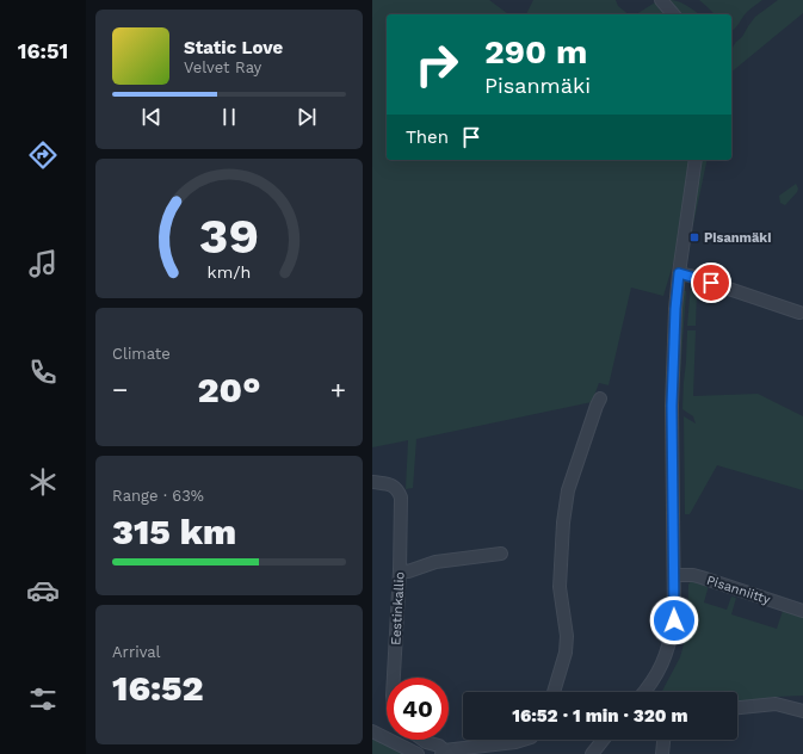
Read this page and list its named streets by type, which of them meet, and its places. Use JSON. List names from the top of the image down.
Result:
{
  "streets": {
    "street": ["Pisanniitty", "Eestinkallio"]
  },
  "places": {
    "transit": ["Pisanmäki"]
  },
  "page": {
    "tabs": "16:51",
    "turn": ["290 m", "Pisanmäki"],
    "song": ["Static Love", "Velvet Ray"],
    "then": "Then",
    "tile": [
      "Climate",
      ["Range · 63%", "315 km"],
      ["Arrival", "16:52"]
    ],
    "heat": ["−", "20°", "+"],
    "limit": "40",
    "trip": "16:52 · 1 min · 320 m",
    "gauge": ["39", "km/h"]
  }
}
